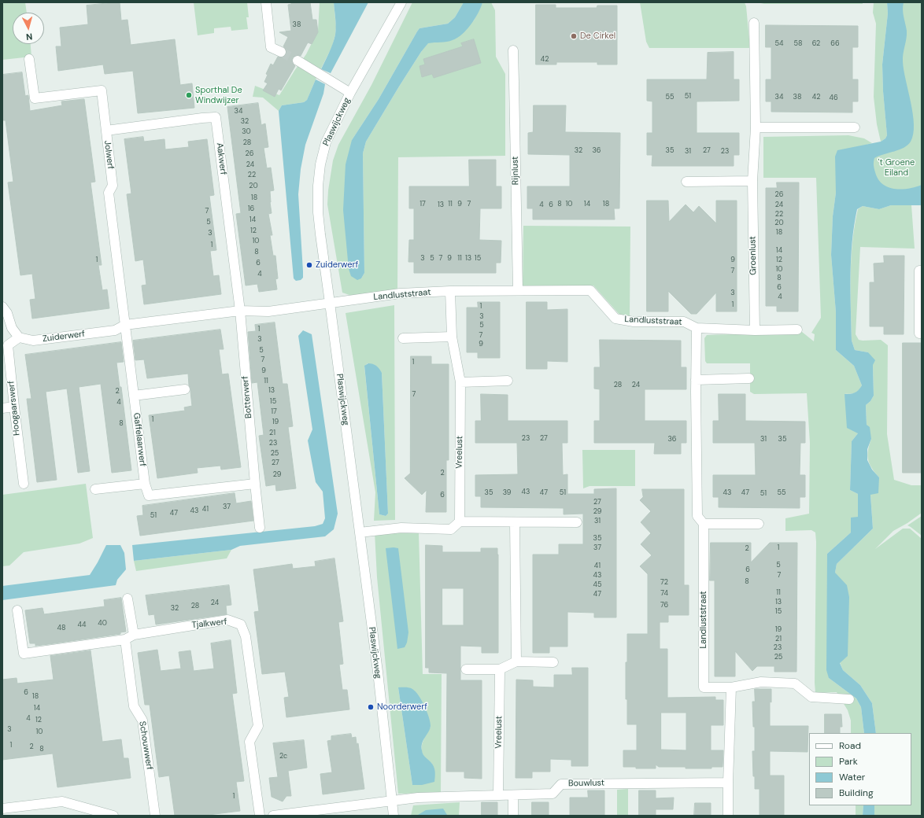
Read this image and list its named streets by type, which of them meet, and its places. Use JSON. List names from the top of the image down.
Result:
{
  "streets": {
    "street": [
      "Plaswijckweg",
      "Jolwerf",
      "Aakwerf",
      "Rijnlust",
      "Groenlust",
      "Landluststraat",
      "Zuiderwerf",
      "Botterwerf",
      "Hoogaarswerf",
      "Gaffelaarwerf",
      "Vreelust",
      "Tjalkwerf",
      "Schouwwerf",
      "Bouwlust"
    ]
  },
  "crossings": [
    ["Plaswijckweg", "Landluststraat"],
    ["Plaswijckweg", "Zuiderwerf"],
    ["Plaswijckweg", "Bouwlust"],
    ["Jolwerf", "Aakwerf"],
    ["Jolwerf", "Zuiderwerf"],
    ["Jolwerf", "Gaffelaarwerf"],
    ["Aakwerf", "Zuiderwerf"],
    ["Aakwerf", "Botterwerf"],
    ["Rijnlust", "Landluststraat"],
    ["Landluststraat", "Zuiderwerf"],
    ["Landluststraat", "Vreelust"],
    ["Zuiderwerf", "Botterwerf"],
    ["Zuiderwerf", "Hoogaarswerf"],
    ["Zuiderwerf", "Gaffelaarwerf"],
    ["Botterwerf", "Gaffelaarwerf"],
    ["Vreelust", "Bouwlust"],
    ["Tjalkwerf", "Schouwwerf"]
  ],
  "parks": ["'t Groene Eiland"],
  "places": [
    "De Cirkel",
    "Sporthal De Windwijzer",
    "Zuiderwerf",
    "Noorderwerf"
  ],
  "house_numbers": [
    "38",
    "54",
    "58",
    "62",
    "66",
    "42",
    "51",
    "55",
    "34",
    "38",
    "42",
    "46",
    "34",
    "32",
    "30",
    "28",
    "32",
    "36",
    "35",
    "27",
    "31",
    "23",
    "26",
    "24",
    "22",
    "20",
    "26",
    "18",
    "17",
    "11",
    "9",
    "7",
    "8",
    "10",
    "14",
    "18",
    "13",
    "4",
    "6",
    "24",
    "16",
    "7",
    "22",
    "14",
    "5",
    "20",
    "12",
    "18",
    "3",
    "10",
    "1",
    "14",
    "8",
    "3",
    "5",
    "7",
    "9",
    "11",
    "13",
    "15",
    "1",
    "9",
    "12",
    "6",
    "10",
    "7",
    "4",
    "8",
    "6",
    "3",
    "4",
    "1",
    "1",
    "3",
    "5",
    "1",
    "7",
    "3",
    "9",
    "5",
    "7",
    "1",
    "9",
    "11",
    "28",
    "24",
    "13",
    "2",
    "7",
    "15",
    "4",
    "17",
    "1",
    "19",
    "8",
    "21",
    "23",
    "27",
    "36",
    "31",
    "35",
    "23",
    "25",
    "27",
    "2",
    "29",
    "43",
    "35",
    "39",
    "47",
    "51",
    "43",
    "47",
    "55",
    "51",
    "6",
    "27",
    "37",
    "41",
    "43",
    "29",
    "47",
    "51",
    "31",
    "35",
    "37",
    "1",
    "2",
    "5",
    "41",
    "6",
    "43",
    "7",
    "8",
    "72",
    "45",
    "11",
    "74",
    "47",
    "13",
    "24",
    "76",
    "28",
    "32",
    "15",
    "40",
    "44",
    "48",
    "19",
    "21",
    "23",
    "25",
    "6",
    "18",
    "14",
    "4",
    "12",
    "3",
    "10",
    "1",
    "2",
    "8",
    "2c",
    "1"
  ],
  "legend": [
    "Road",
    "Park",
    "Water",
    "Building"
  ],
  "north": "bottom"
}
